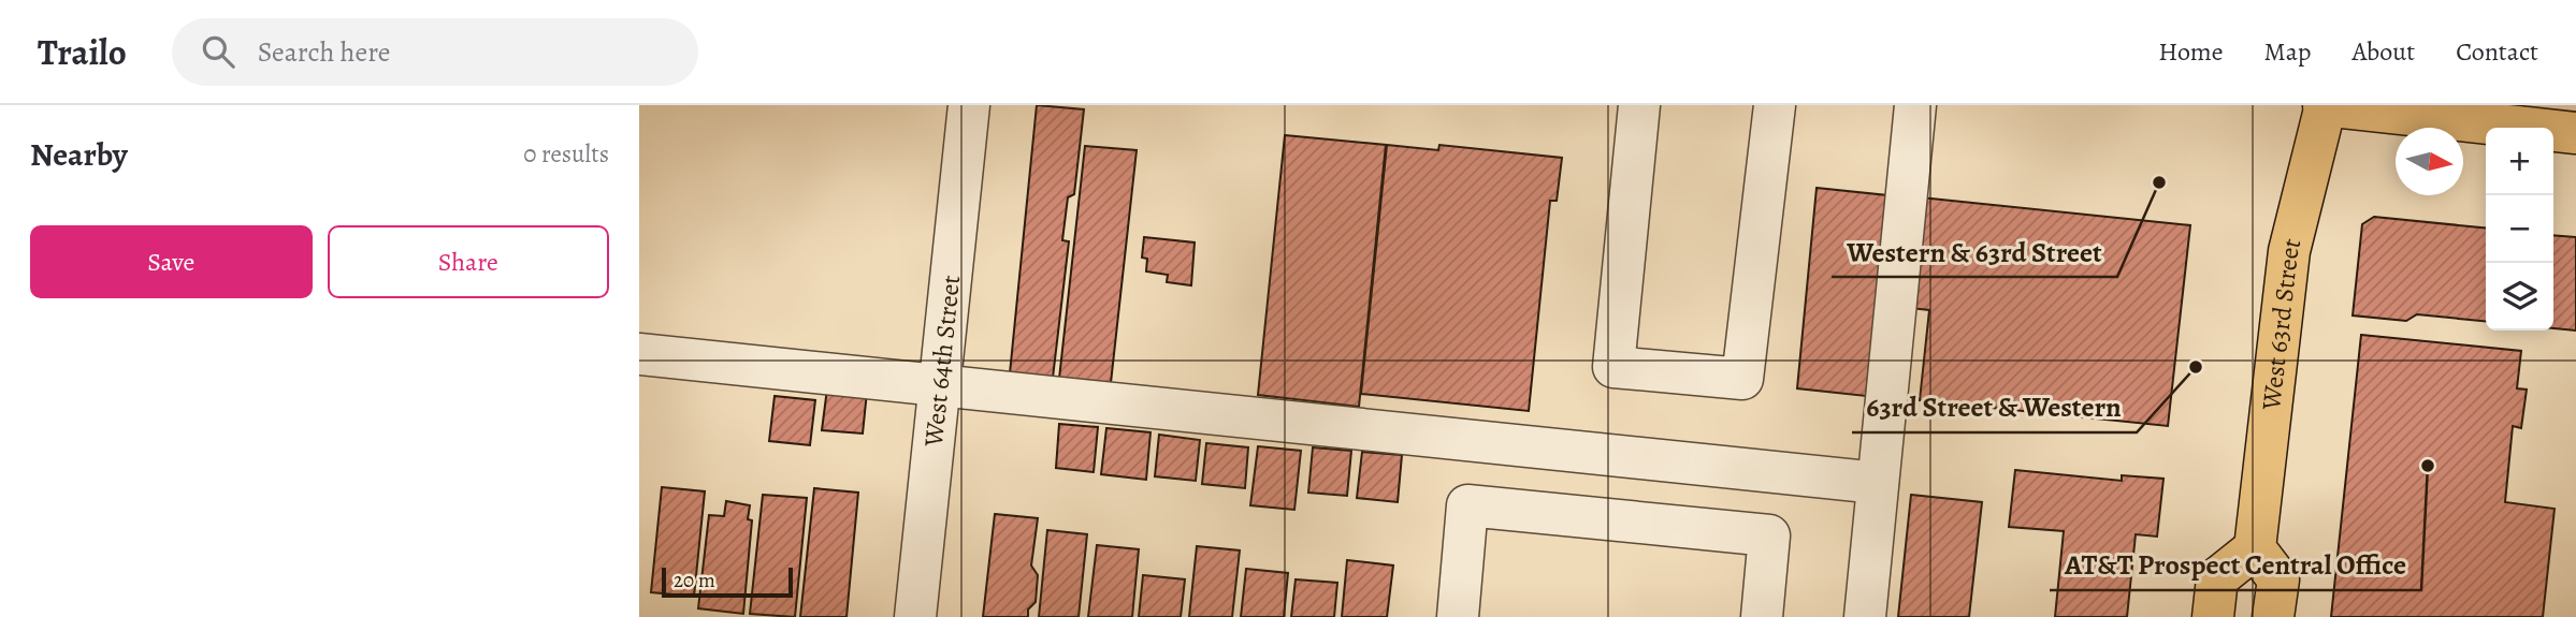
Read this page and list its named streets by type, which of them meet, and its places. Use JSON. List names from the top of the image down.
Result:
{
  "streets": {
    "main road": ["West 63rd Street"],
    "street": ["West 64th Street"]
  },
  "places": ["Western & 63rd Street", "63rd Street & Western", "AT&T Prospect Central Office"],
  "scale_bar": "20 m",
  "north": "right",
  "page": {
    "header": "Trailo",
    "search": "Search here",
    "nav": [
      "Home",
      "Map",
      "About",
      "Contact"
    ],
    "heading": ["Nearby", "0 results"],
    "map_buttons": ["+", "−"],
    "buttons": ["Save", "Share"],
    "scale": "20 m"
  }
}
